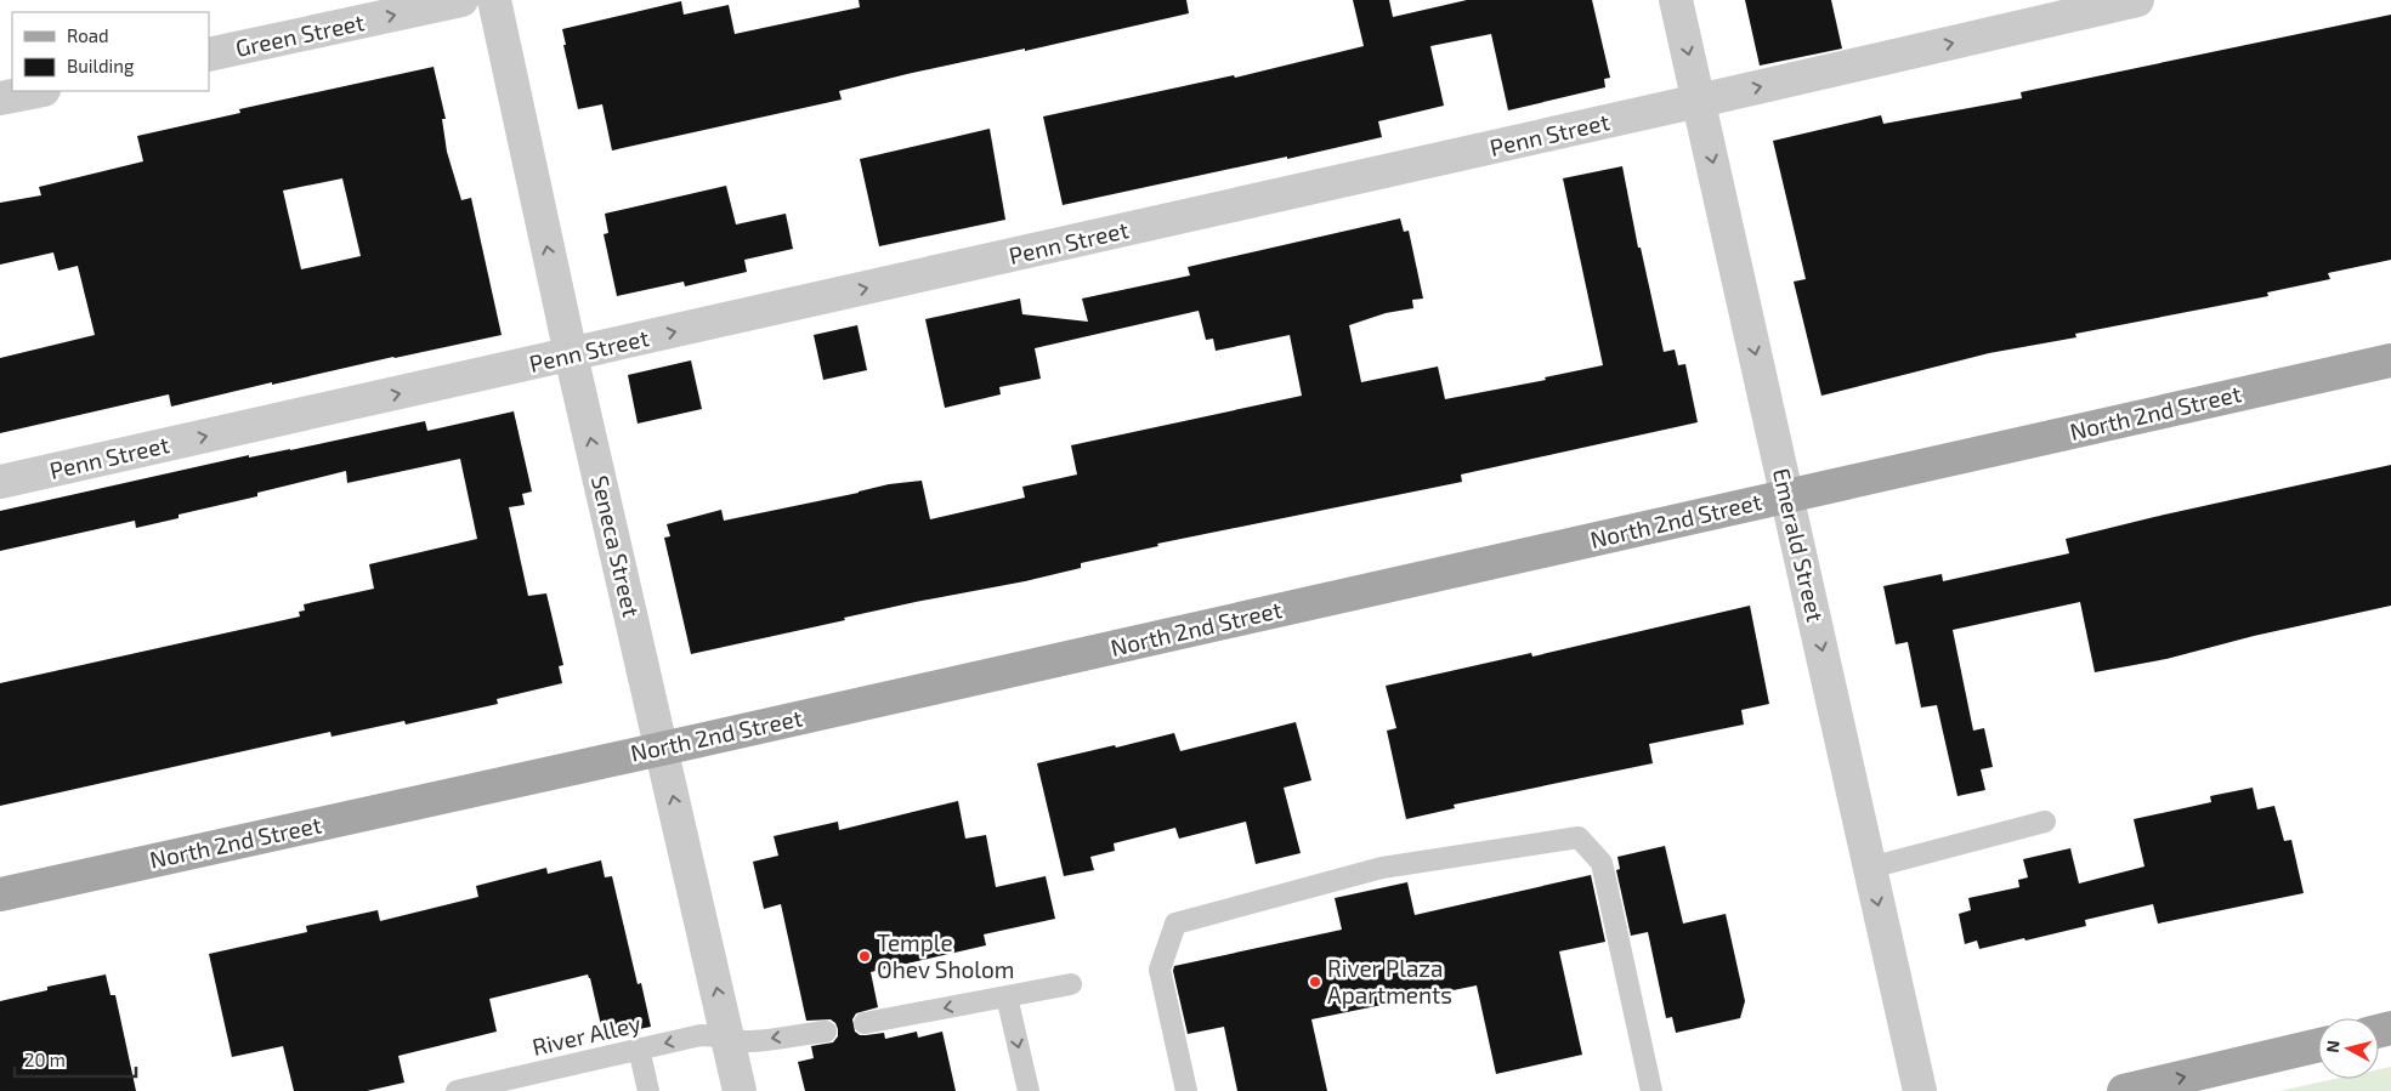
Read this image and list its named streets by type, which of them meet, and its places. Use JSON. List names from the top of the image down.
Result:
{
  "streets": {
    "main road": ["North 2nd Street"],
    "street": [
      "Green Street",
      "Penn Street",
      "Emerald Street",
      "Seneca Street"
    ],
    "lane": ["River Alley"]
  },
  "crossings": [
    ["Penn Street", "Emerald Street"],
    ["Penn Street", "Seneca Street"],
    ["North 2nd Street", "Emerald Street"],
    ["North 2nd Street", "Seneca Street"],
    ["Seneca Street", "River Alley"]
  ],
  "one_way": [
    "Green Street",
    "Penn Street",
    "Emerald Street",
    "Seneca Street",
    "River Alley"
  ],
  "places": ["Temple Ohev Sholom", "River Plaza Apartments"],
  "legend": ["Road", "Building"],
  "scale_bar": "20 m",
  "north": "left"
}
